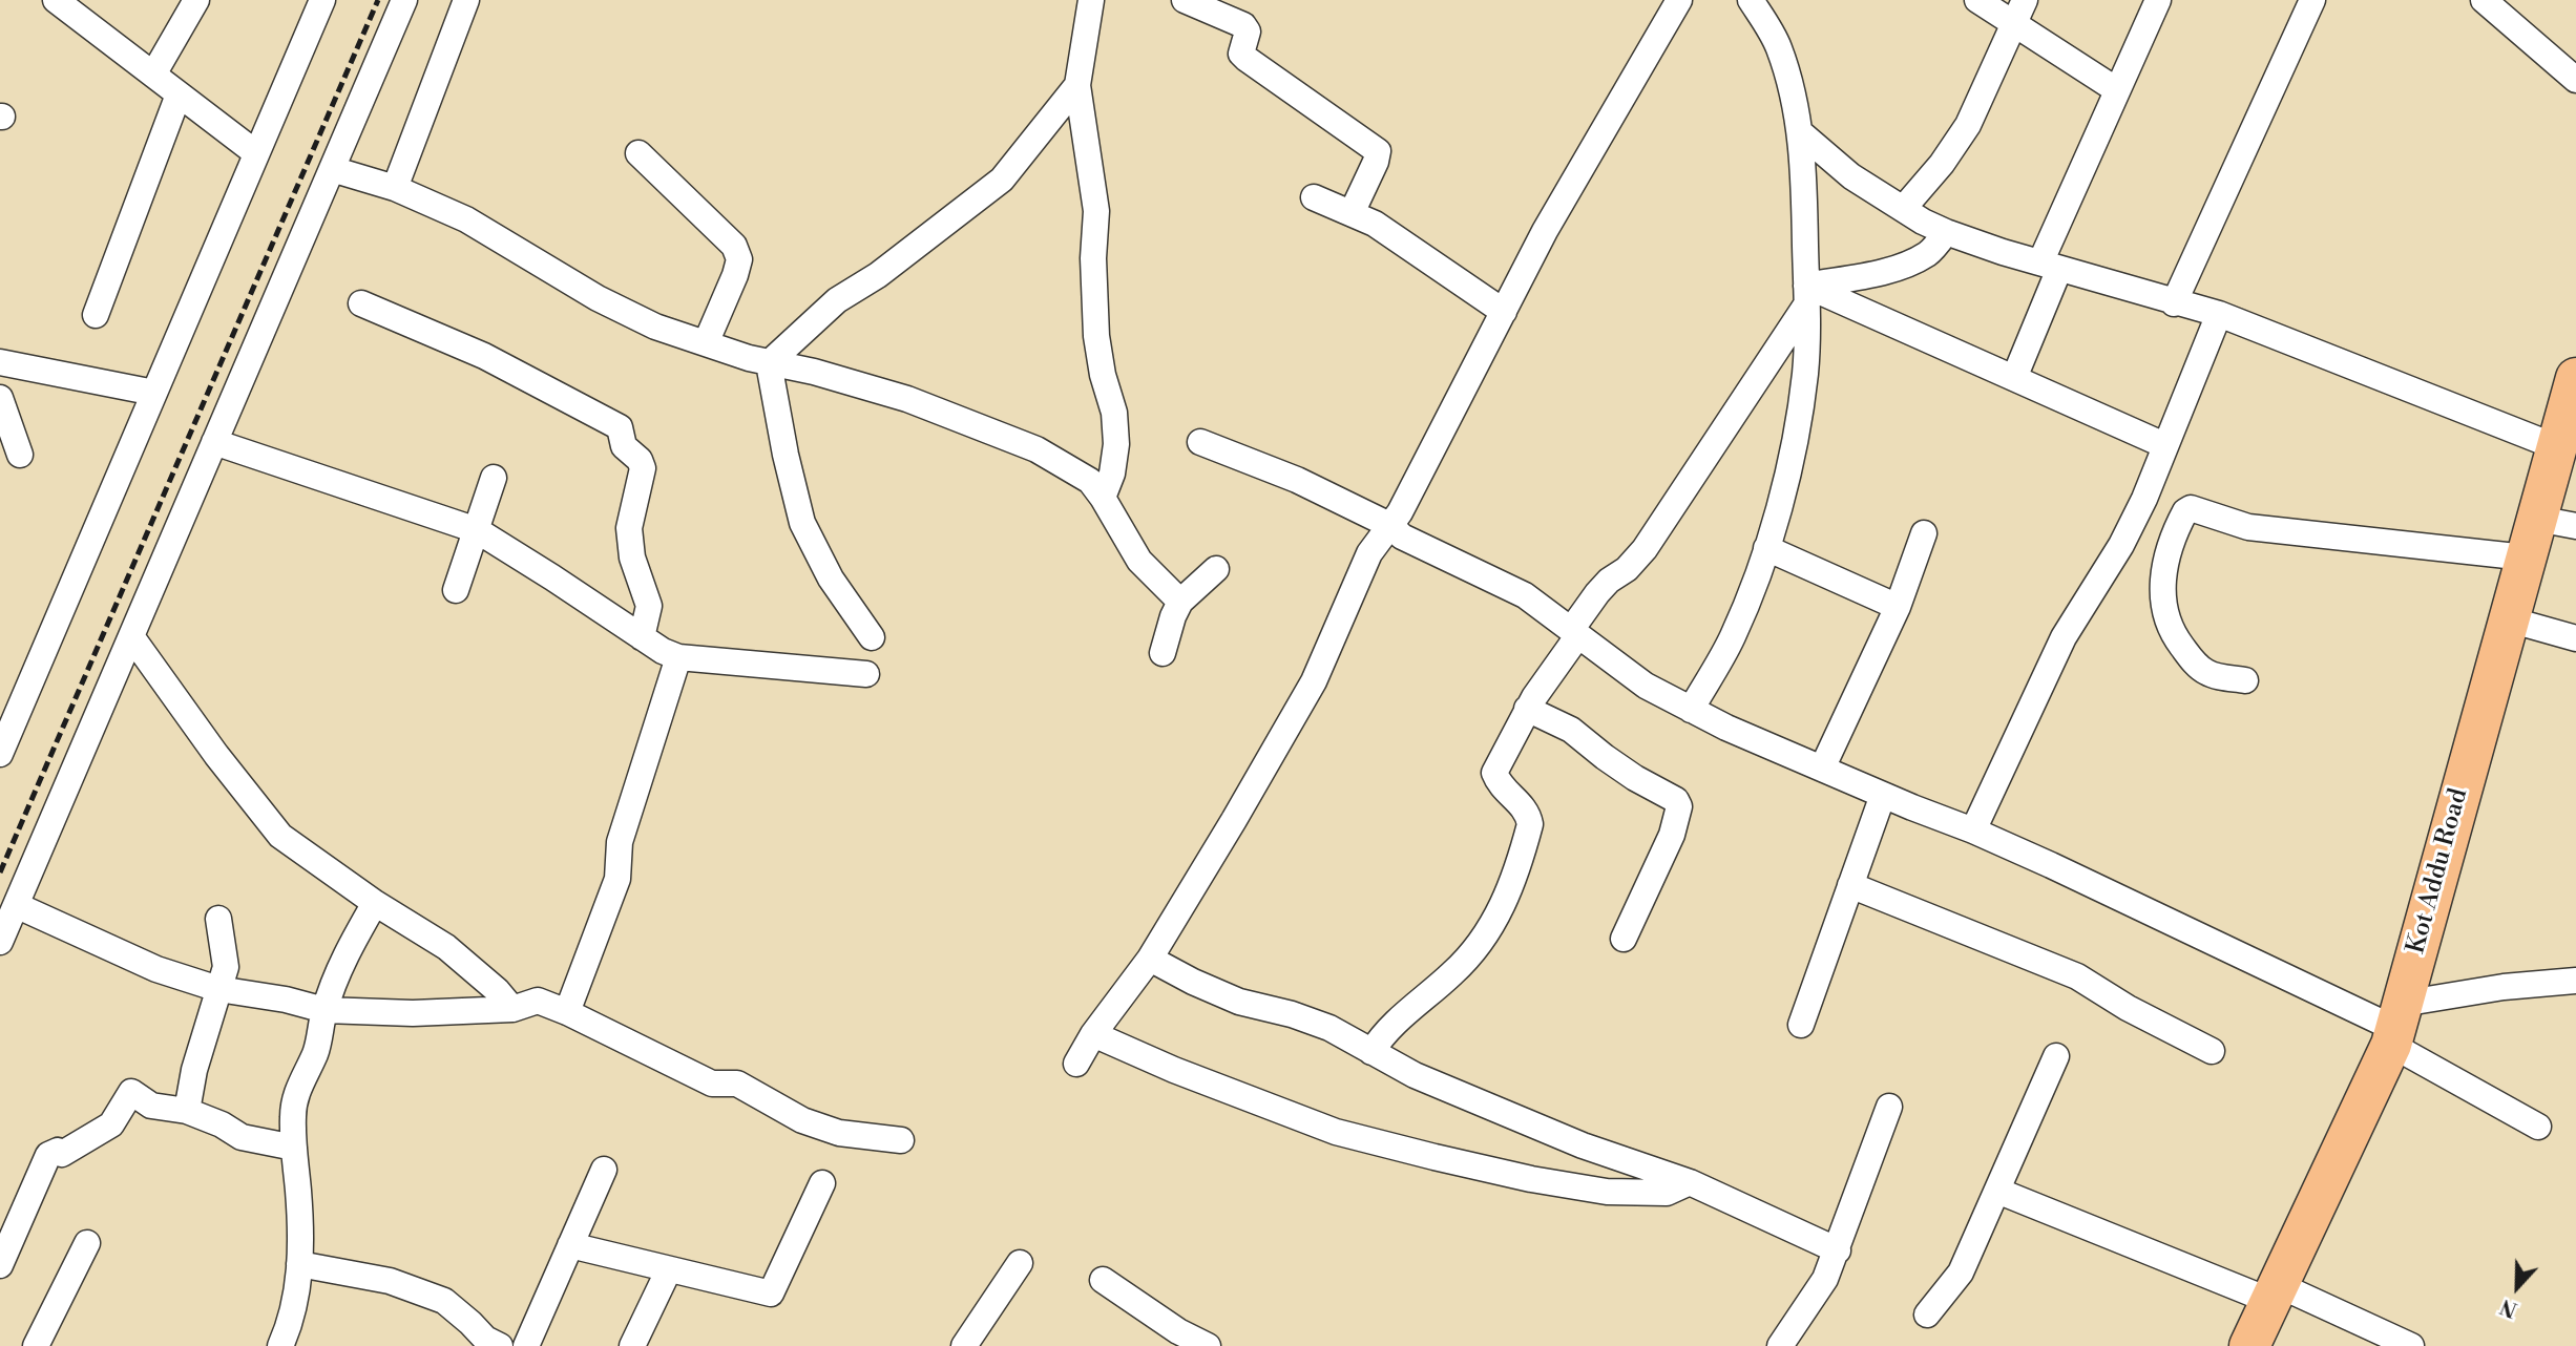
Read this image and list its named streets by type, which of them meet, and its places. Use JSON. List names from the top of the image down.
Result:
{
  "streets": {
    "main road": ["Kot Addu Road"]
  },
  "north": "bottom"
}
